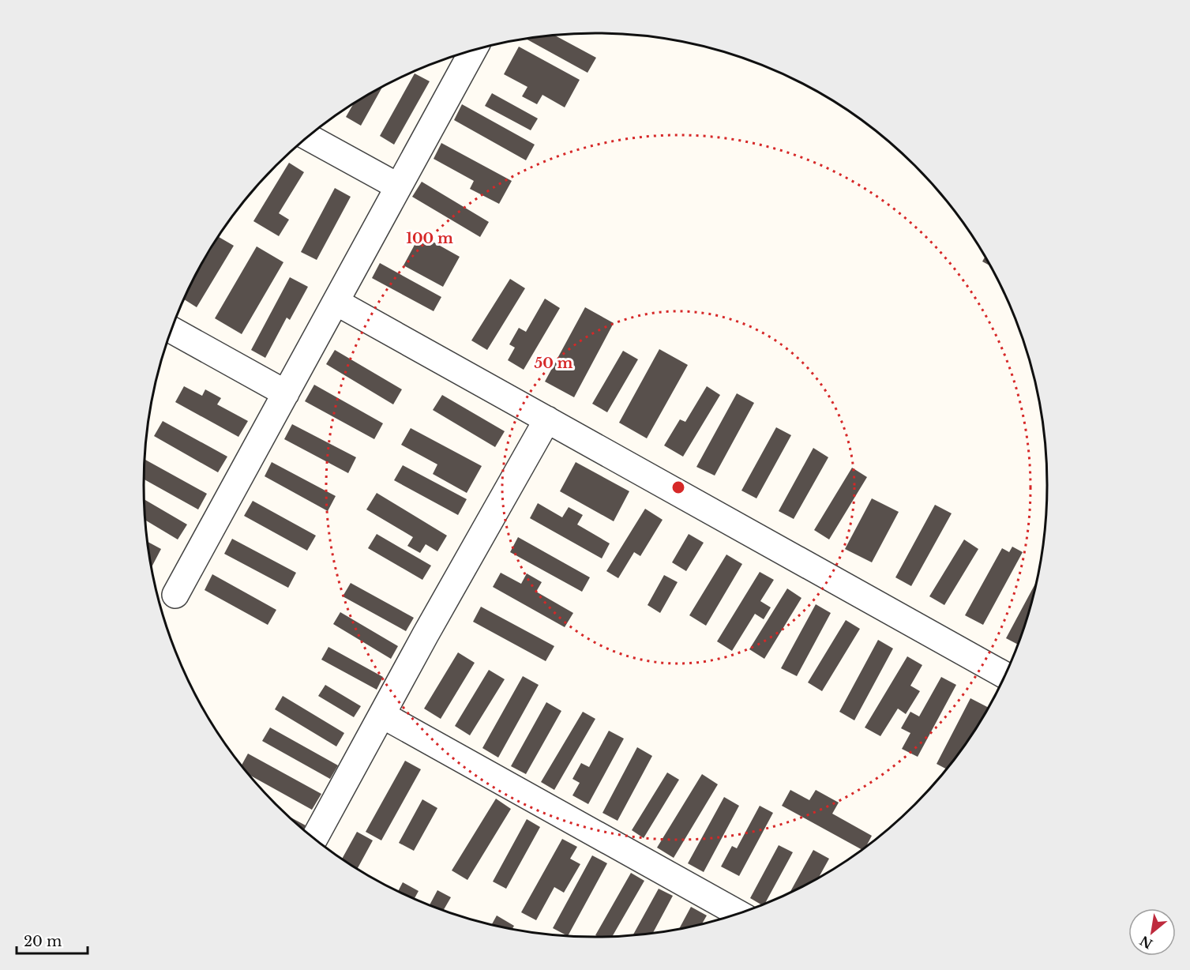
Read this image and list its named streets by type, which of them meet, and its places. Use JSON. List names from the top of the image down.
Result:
{
  "scale_bar": "20 m",
  "north": "bottom left",
  "rings": ["100 m", "50 m"]
}
